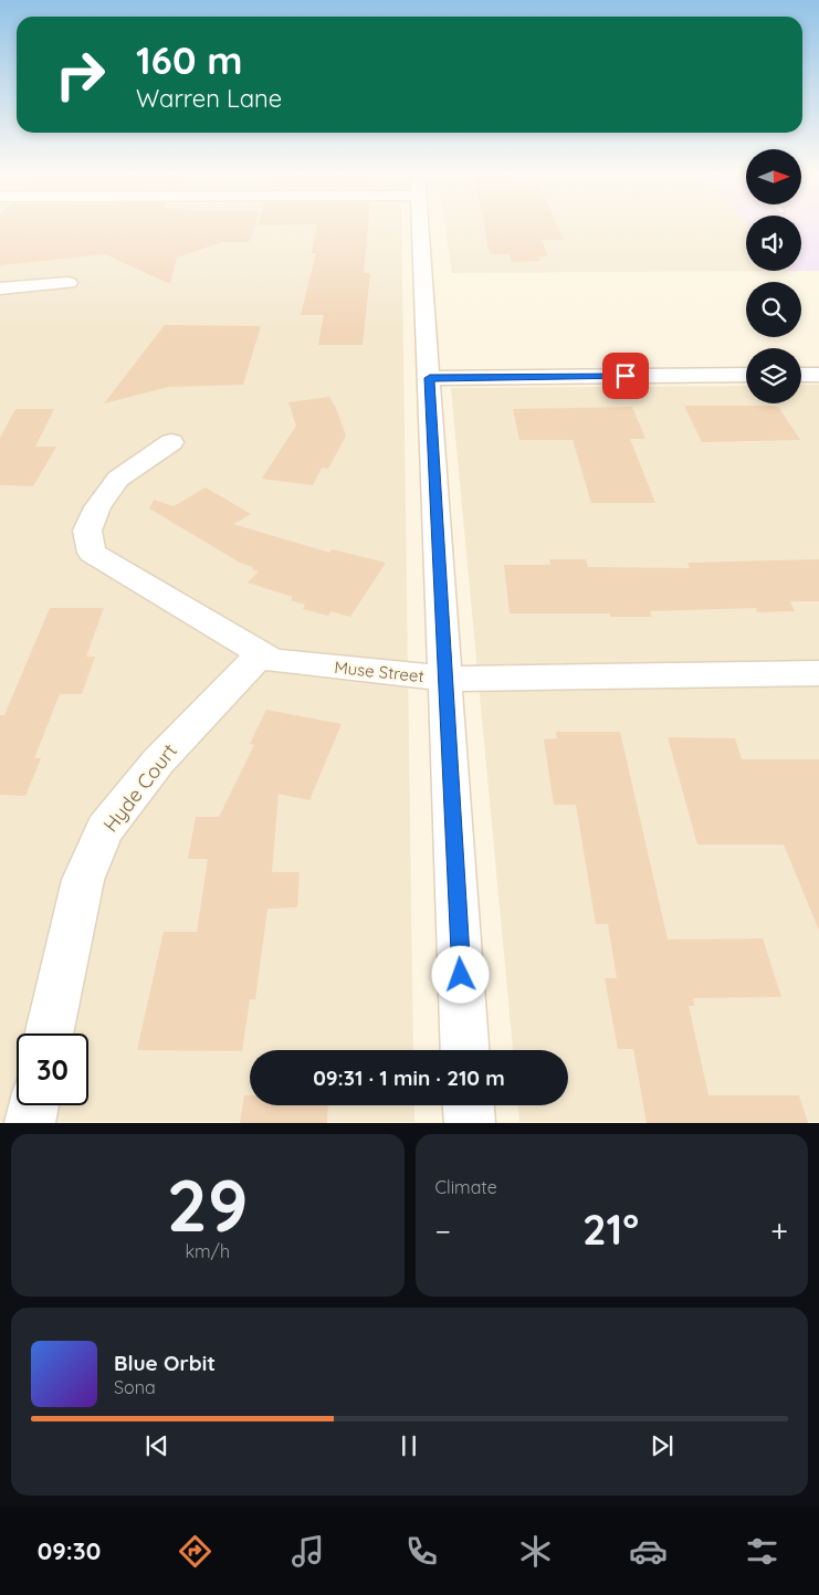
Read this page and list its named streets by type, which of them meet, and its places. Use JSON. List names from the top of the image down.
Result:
{
  "streets": {
    "street": ["Muse Street", "Hyde Court"]
  },
  "crossings": [
    ["Muse Street", "Hyde Court"]
  ],
  "north": "right",
  "page": {
    "turn": ["160 m", "Warren Lane"],
    "limit": "30",
    "trip": "09:31 · 1 min · 210 m",
    "tile": [
      ["29", "km/h"],
      "Climate"
    ],
    "heat": ["−", "21°", "+"],
    "song": ["Blue Orbit", "Sona"],
    "tabs": "09:30"
  }
}
